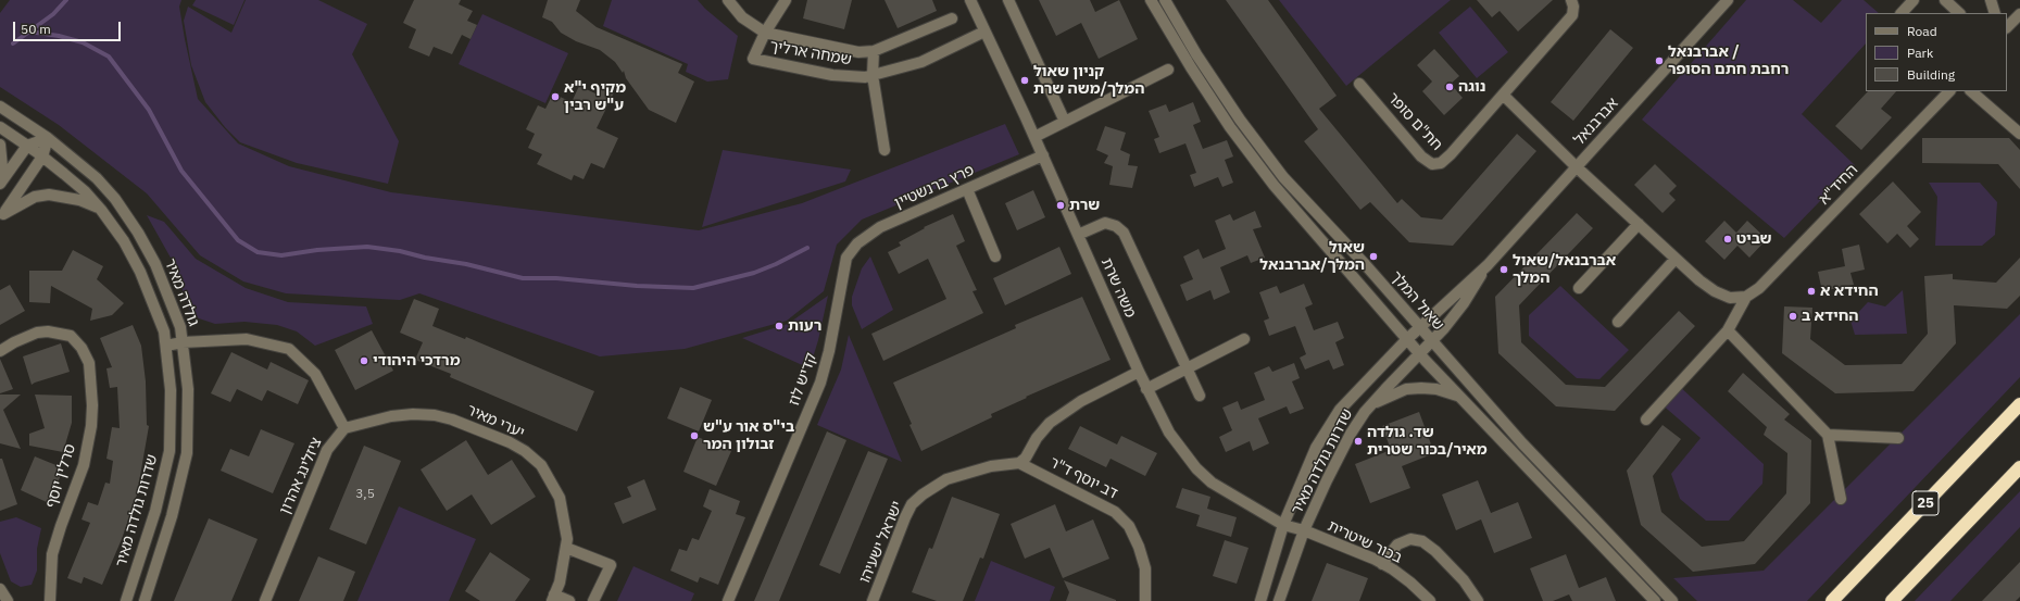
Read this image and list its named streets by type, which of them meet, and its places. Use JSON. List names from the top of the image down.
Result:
{
  "streets": {
    "highway": ["25"],
    "street": [
      "שמחה ארליך",
      "חת\"ם סופר",
      "אברבנאל",
      "החיד\"א",
      "פרץ ברנשטיין",
      "משה שרת",
      "גולדה מאיר",
      "שאול המלך",
      "קדיש לוז",
      "יערי מאיר",
      "שדרות גולדה מאיר",
      "סרלין יוסף",
      "ציזלינג אהרון",
      "דב יוסף ד\"ר",
      "ישראל ישעיהו",
      "בכור שיטרית"
    ]
  },
  "crossings": [
    ["שמחה ארליך", "משה שרת"],
    ["אברבנאל", "שאול המלך"],
    ["אברבנאל", "שדרות גולדה מאיר"],
    ["פרץ ברנשטיין", "משה שרת"],
    ["פרץ ברנשטיין", "קדיש לוז"],
    ["משה שרת", "שדרות גולדה מאיר"],
    ["משה שרת", "בכור שיטרית"],
    ["שאול המלך", "שדרות גולדה מאיר"],
    ["יערי מאיר", "ציזלינג אהרון"],
    ["שדרות גולדה מאיר", "בכור שיטרית"],
    ["דב יוסף ד\"ר", "ישראל ישעיהו"]
  ],
  "places": [
    "אברבנאל / רחבת חתם הסופר",
    "קניון שאול המלך/משה שרת",
    "נוגה",
    "מקיף י\"א ע\"ש רבין",
    "שרת",
    "שביט",
    "שאול המלך/אברבנאל",
    "אברבנאל/שאול המלך",
    "החידא א",
    "החידא ב",
    "רעות",
    "מרדכי היהודי",
    "בי\"ס אור ע\"ש זבולון המר",
    "שד. גולדה מאיר/בכור שטרית"
  ],
  "house_numbers": ["3,5"],
  "legend": ["Road", "Park", "Building"],
  "scale_bar": "50 m"
}
